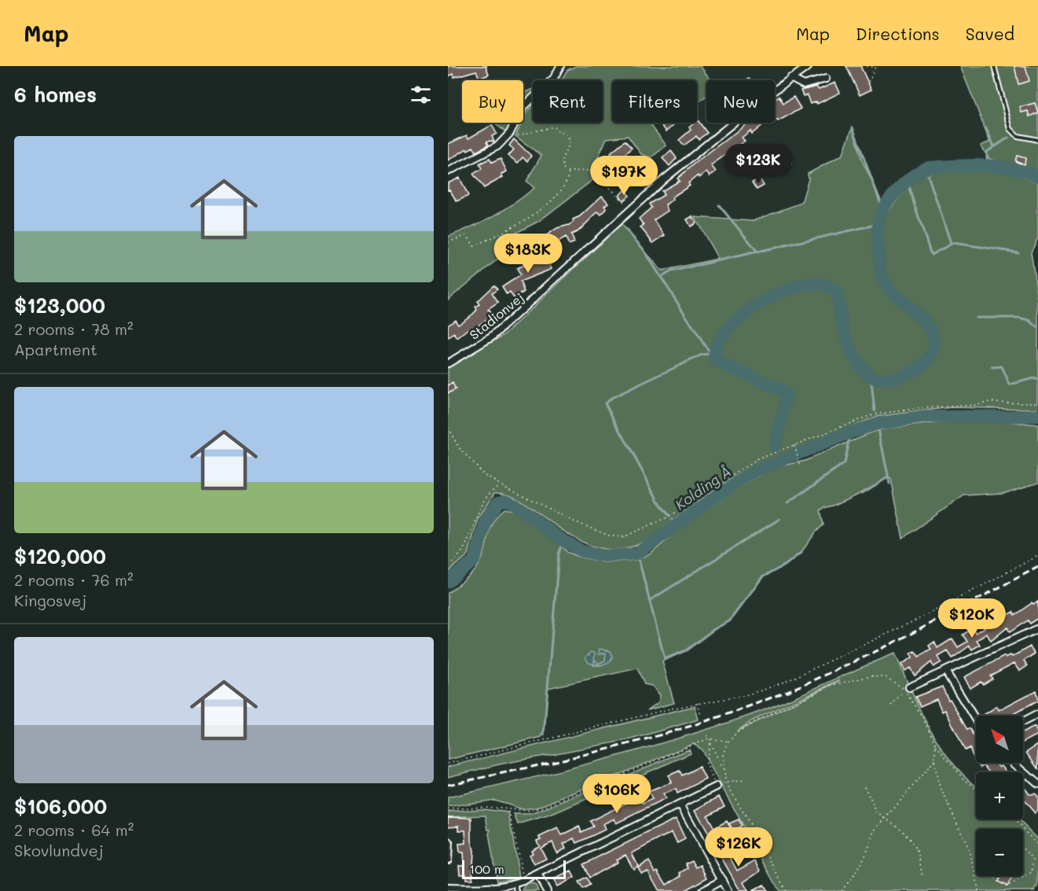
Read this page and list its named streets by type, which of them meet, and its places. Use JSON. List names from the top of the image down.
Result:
{
  "streets": {
    "street": ["Stadionvej"]
  },
  "water": ["Kolding Å"],
  "scale_bar": "100 m",
  "north": "top left",
  "page": {
    "header": "Map",
    "nav": ["Map", "Directions", "Saved"],
    "heading": "6 homes",
    "chip": [
      "Buy",
      "Rent",
      "Filters",
      "New"
    ],
    "list": [
      {
        "name": "$123,000",
        "note": "2 rooms · 78 m² · Apartment"
      },
      {
        "name": "$120,000",
        "note": "2 rooms · 76 m² · Kingosvej"
      },
      {
        "name": "$106,000",
        "note": "2 rooms · 64 m² · Skovlundvej"
      }
    ],
    "price": [
      "$123K",
      "$197K",
      "$183K",
      "$120K",
      "$106K",
      "$126K"
    ],
    "map_buttons": ["+", "−"],
    "scale": "100 m"
  }
}
